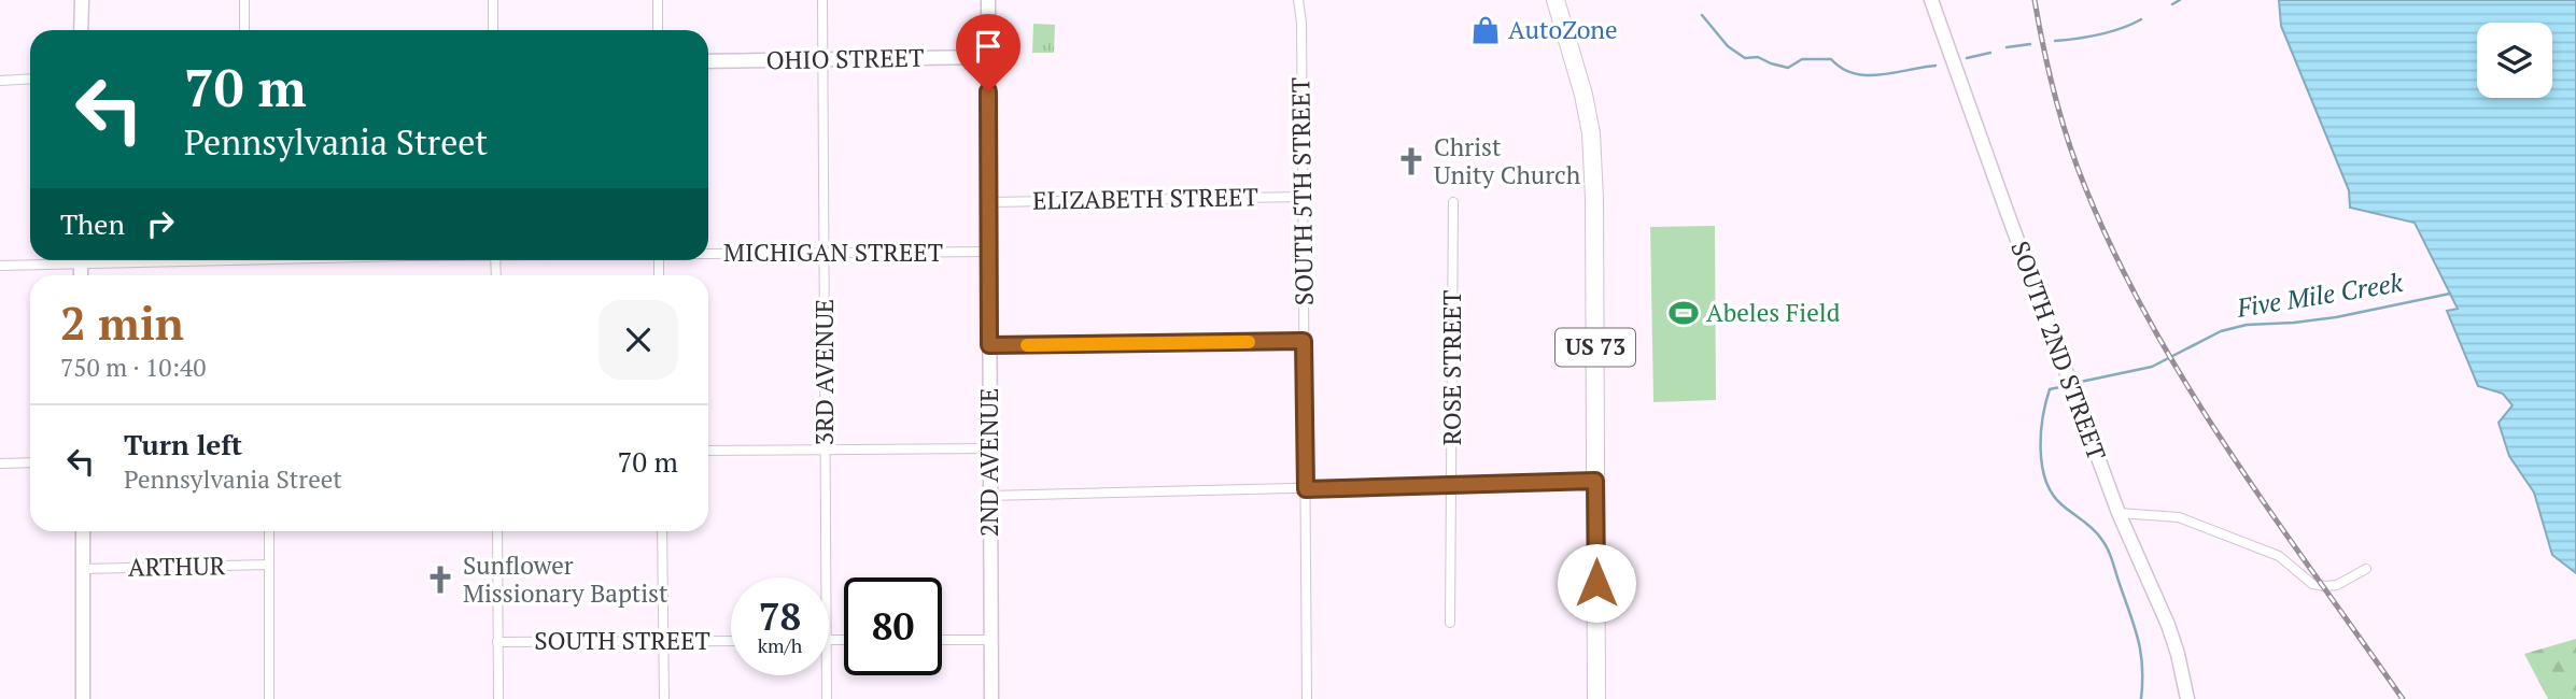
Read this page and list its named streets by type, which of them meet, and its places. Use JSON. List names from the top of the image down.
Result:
{
  "streets": {
    "highway": ["US 73"],
    "street": [
      "OHIO STREET",
      "SOUTH 5TH STREET",
      "ELIZABETH STREET",
      "MICHIGAN STREET",
      "SOUTH 2ND STREET",
      "ROSE STREET",
      "3RD AVENUE",
      "2ND AVENUE",
      "ARTHUR",
      "SOUTH STREET"
    ]
  },
  "crossings": [
    ["OHIO STREET", "3RD AVENUE"],
    ["OHIO STREET", "2ND AVENUE"],
    ["SOUTH 5TH STREET", "ELIZABETH STREET"],
    ["ELIZABETH STREET", "2ND AVENUE"],
    ["MICHIGAN STREET", "3RD AVENUE"],
    ["MICHIGAN STREET", "2ND AVENUE"]
  ],
  "water": ["Five Mile Creek"],
  "places": {
    "shop": ["AutoZone"],
    "church": ["Christ Unity Church", "Sunflower Missionary Baptist"],
    "sports": ["Abeles Field"]
  },
  "page": {
    "turn": ["70 m", "Pennsylvania Street"],
    "then": "Then",
    "heading": ["2 min", "750 m · 10:40"],
    "list": [
      {
        "name": "Turn left",
        "note": "Pennsylvania Street",
        "value": "70 m"
      }
    ],
    "speed": "78 km/h",
    "limit": "80"
  }
}
